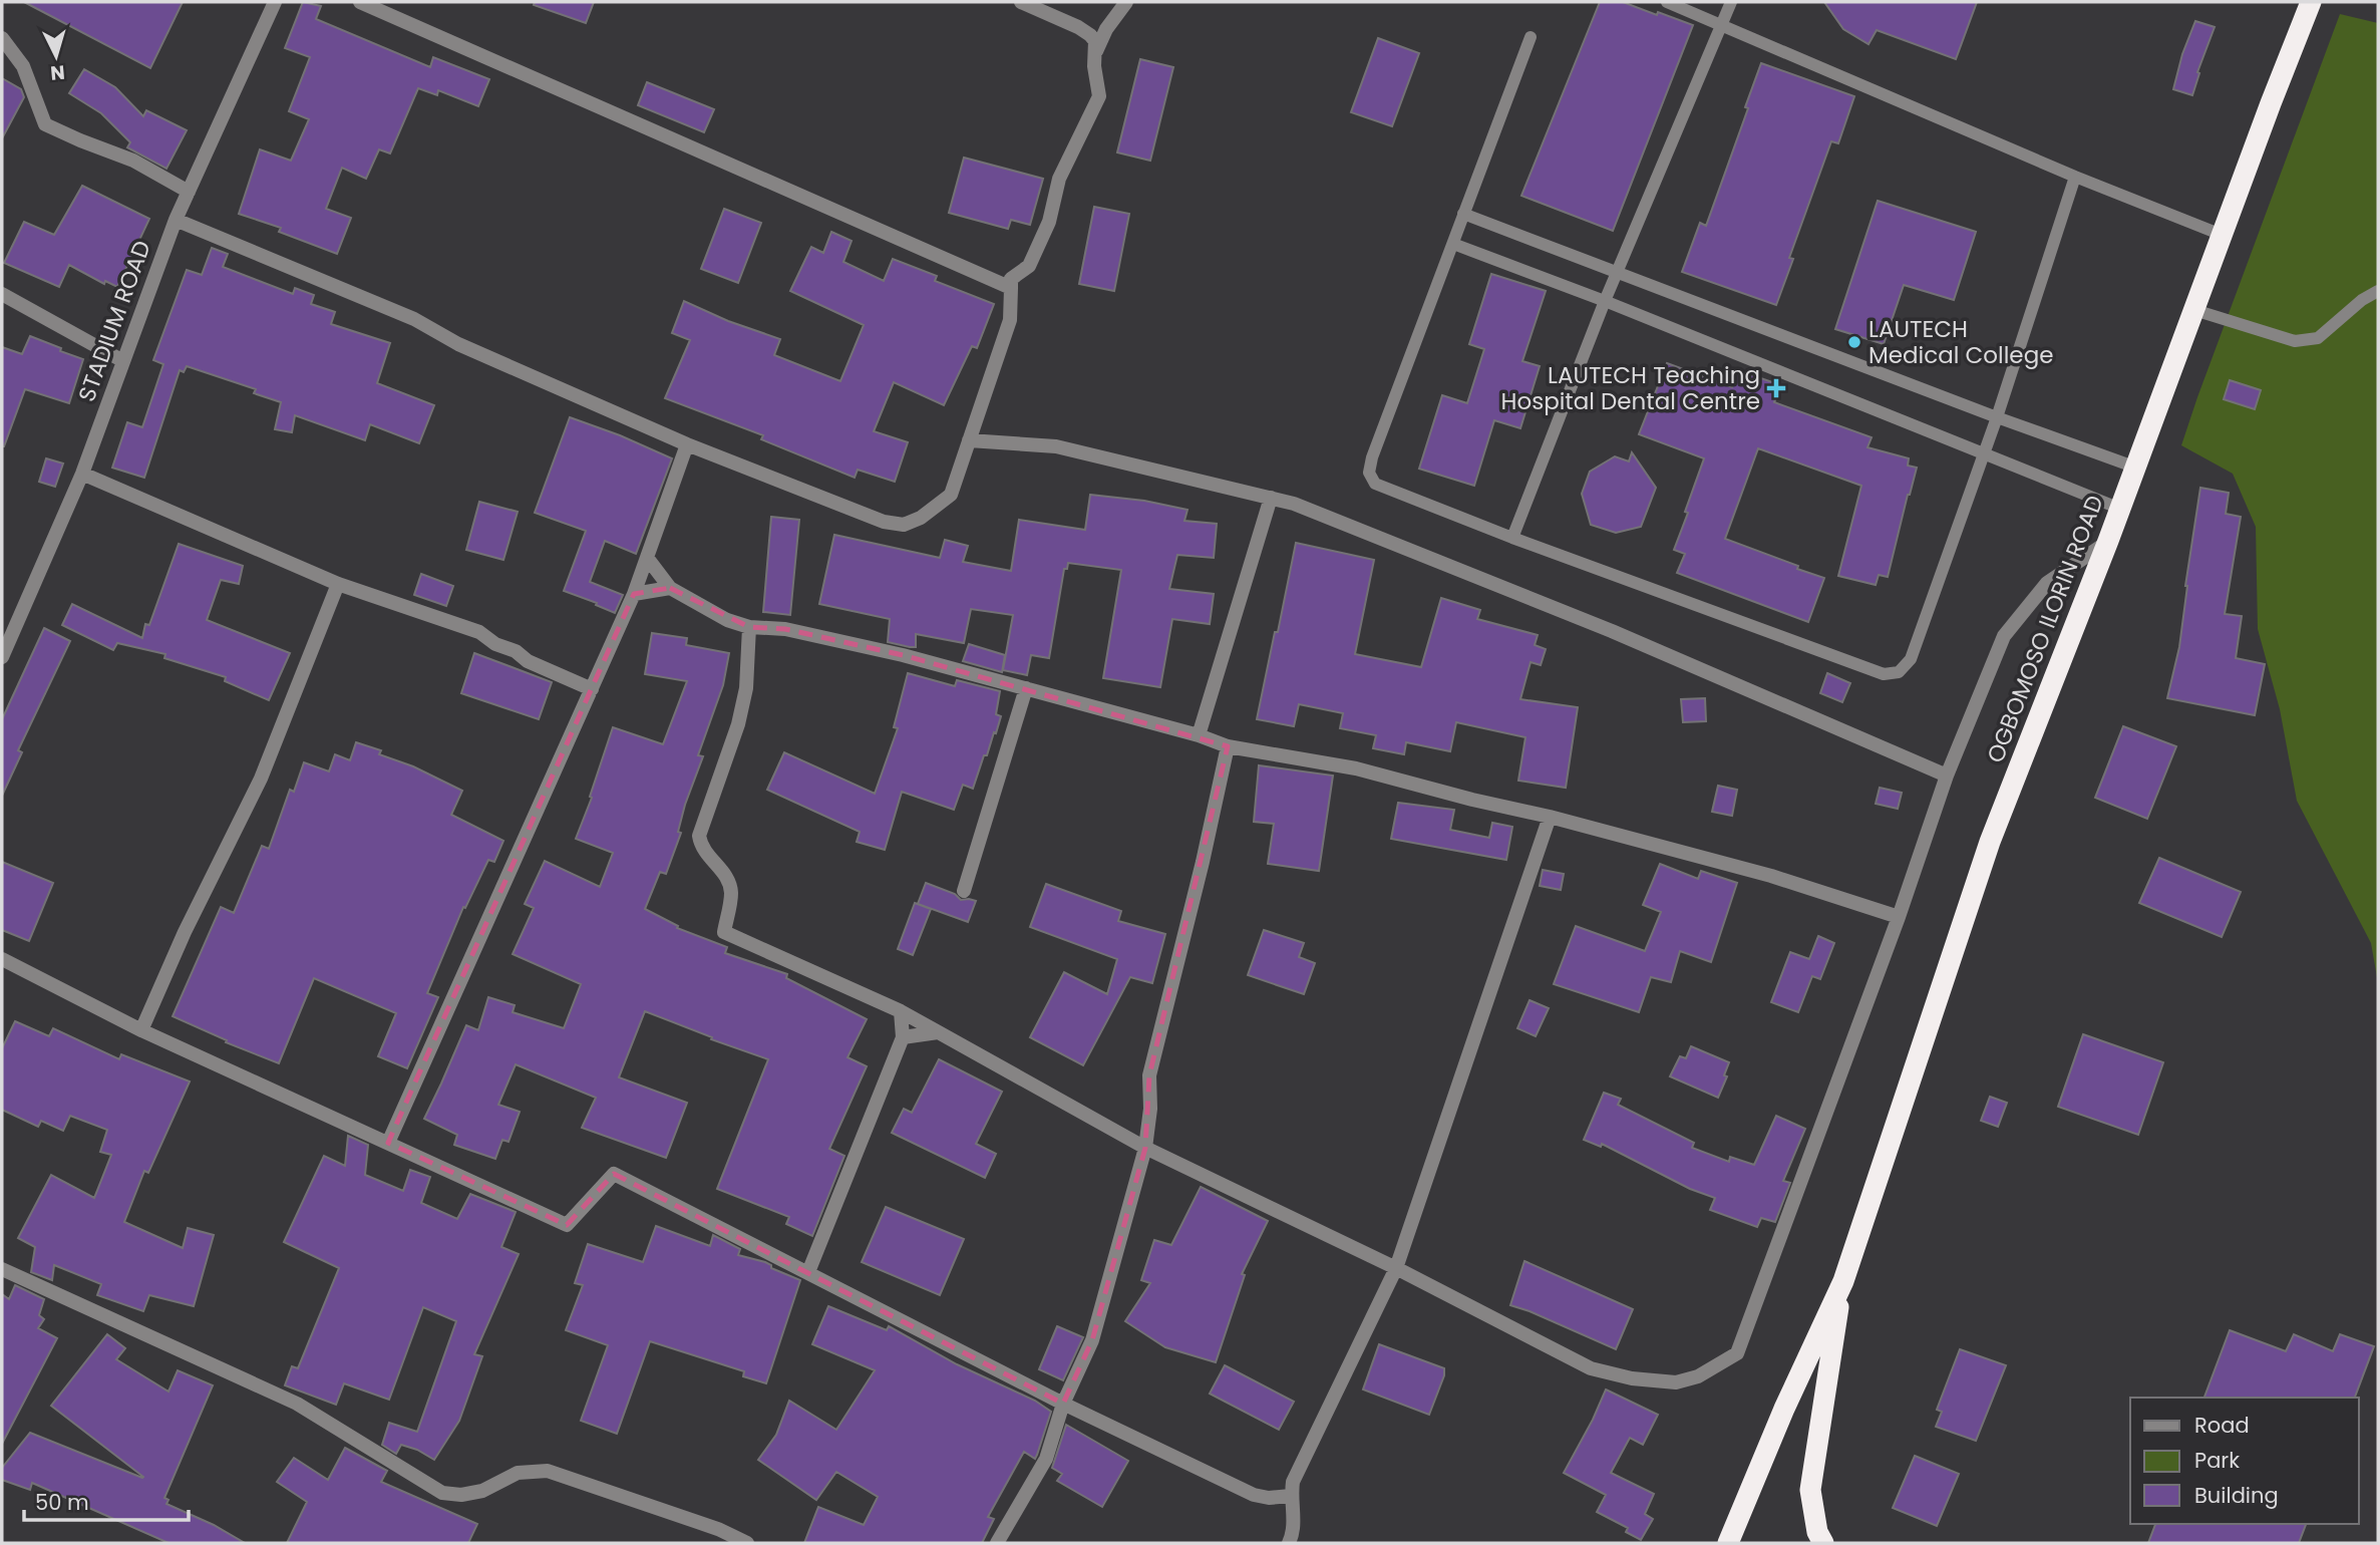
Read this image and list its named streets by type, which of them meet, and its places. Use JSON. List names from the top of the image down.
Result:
{
  "streets": {
    "highway": ["OGBOMOSO ILORIN ROAD"],
    "street": ["STADIUM ROAD"]
  },
  "places": {
    "other": ["LAUTECH Medical College"],
    "health": ["LAUTECH Teaching Hospital Dental Centre"]
  },
  "legend": ["Road", "Park", "Building"],
  "scale_bar": "50 m",
  "north": "bottom"
}
